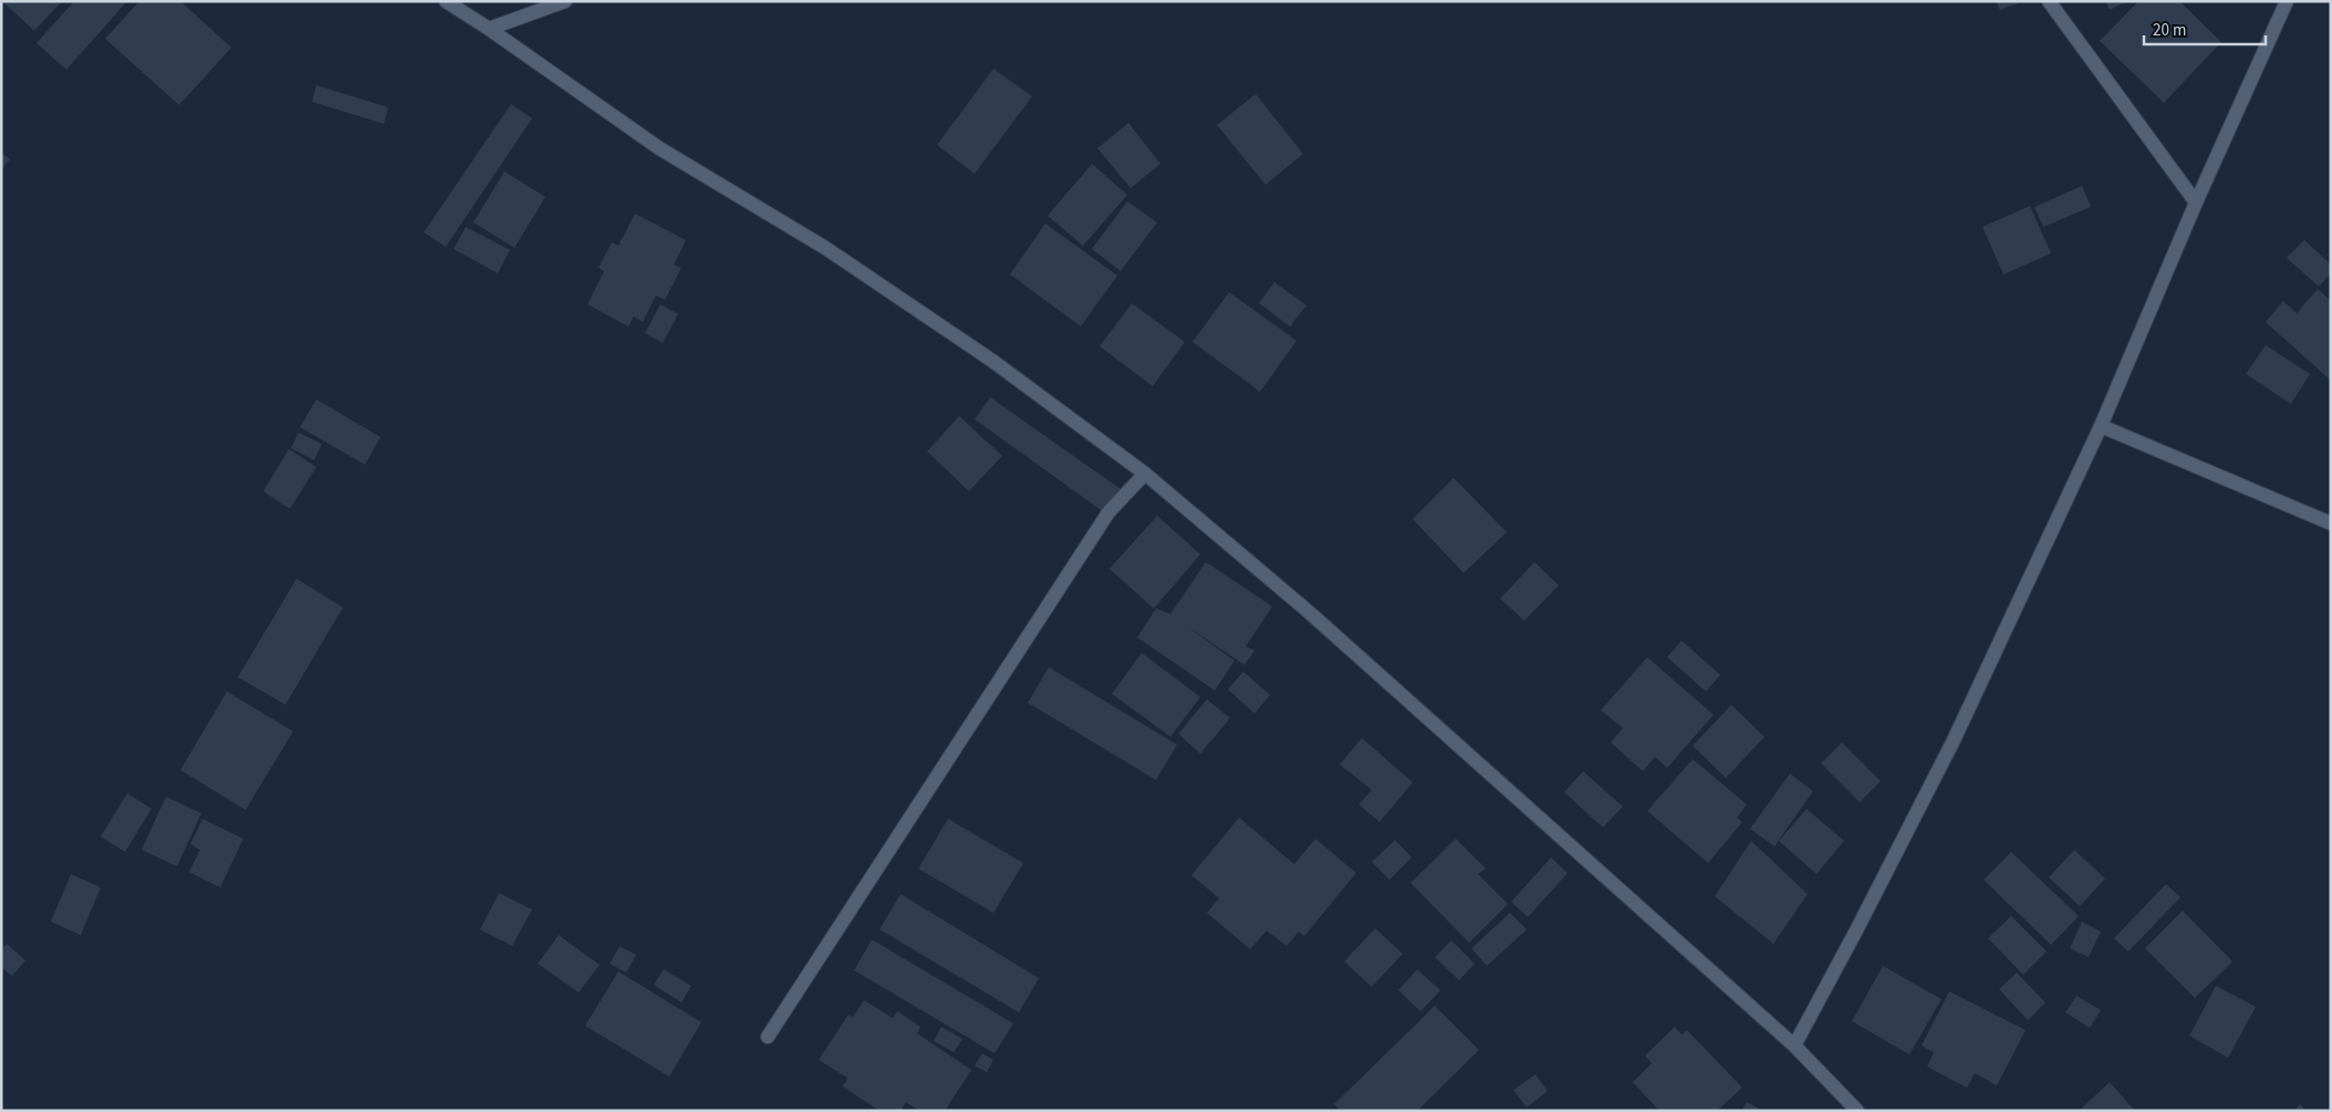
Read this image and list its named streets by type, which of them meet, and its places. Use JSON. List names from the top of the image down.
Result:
{
  "scale_bar": "20 m"
}
